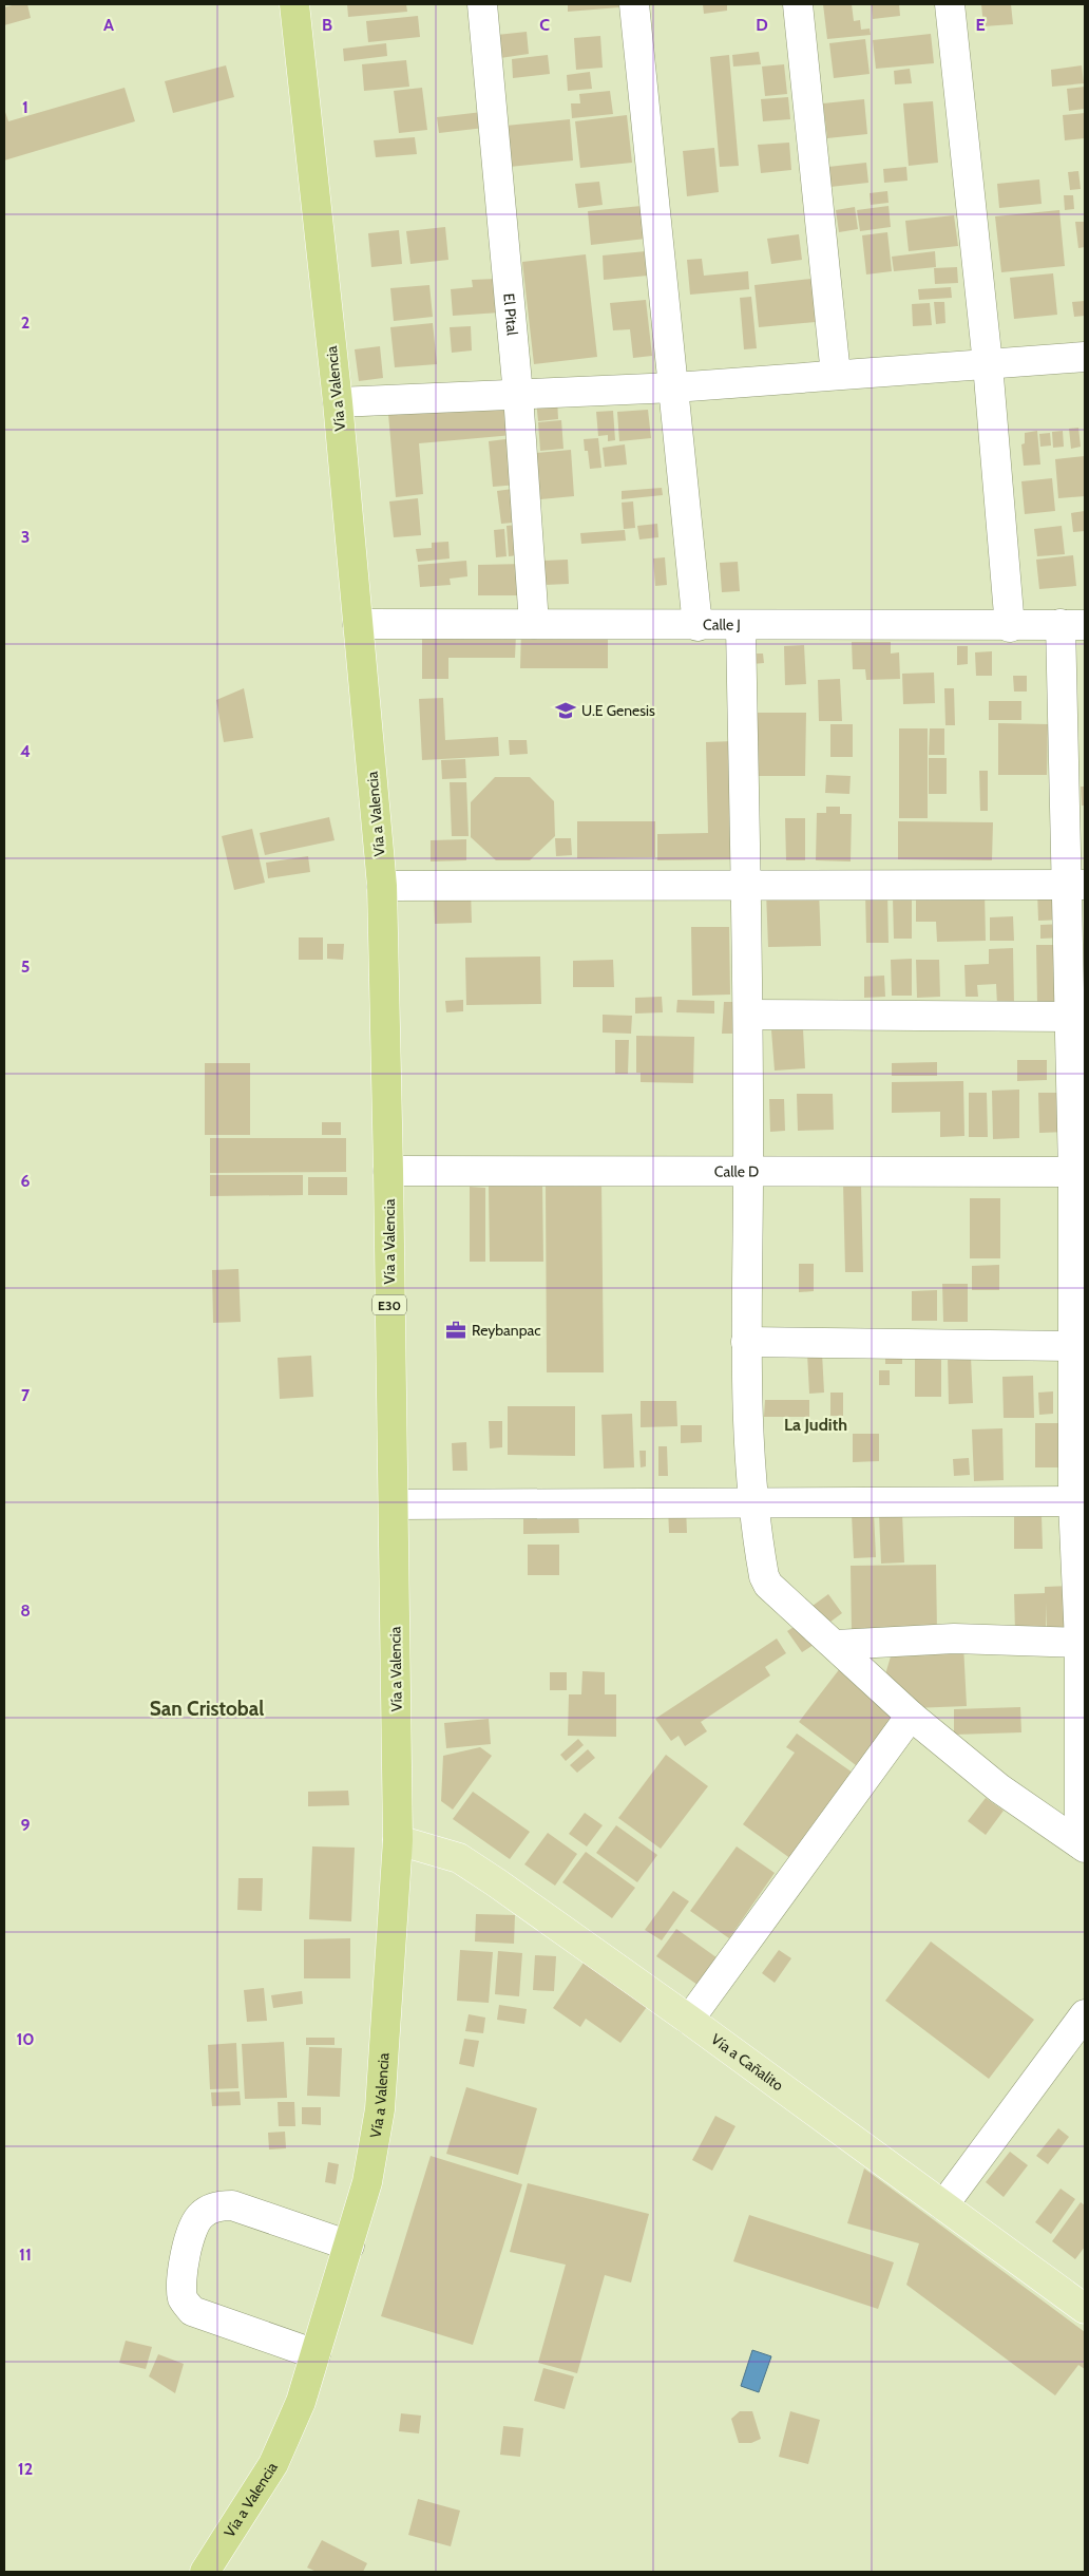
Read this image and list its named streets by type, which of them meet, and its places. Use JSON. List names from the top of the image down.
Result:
{
  "streets": {
    "highway": ["Vía a Valencia", "E30"],
    "main road": ["Vía a Cañalito"],
    "street": ["El Pital", "Calle J", "Calle D"]
  },
  "crossings": [
    ["El Pital", "Calle J"],
    ["Vía a Valencia", "Calle J"],
    ["Vía a Valencia", "Calle D"],
    ["Vía a Valencia", "Vía a Cañalito"]
  ],
  "districts": ["La Judith", "San Cristobal"],
  "places": {
    "school or university": ["U.E Genesis"],
    "office": ["Reybanpac"]
  },
  "grid": {
    "columns": [
      "A",
      "B",
      "C",
      "D",
      "E"
    ],
    "rows": [
      "1",
      "2",
      "3",
      "4",
      "5",
      "6",
      "7",
      "8",
      "9",
      "10",
      "11",
      "12"
    ]
  }
}
